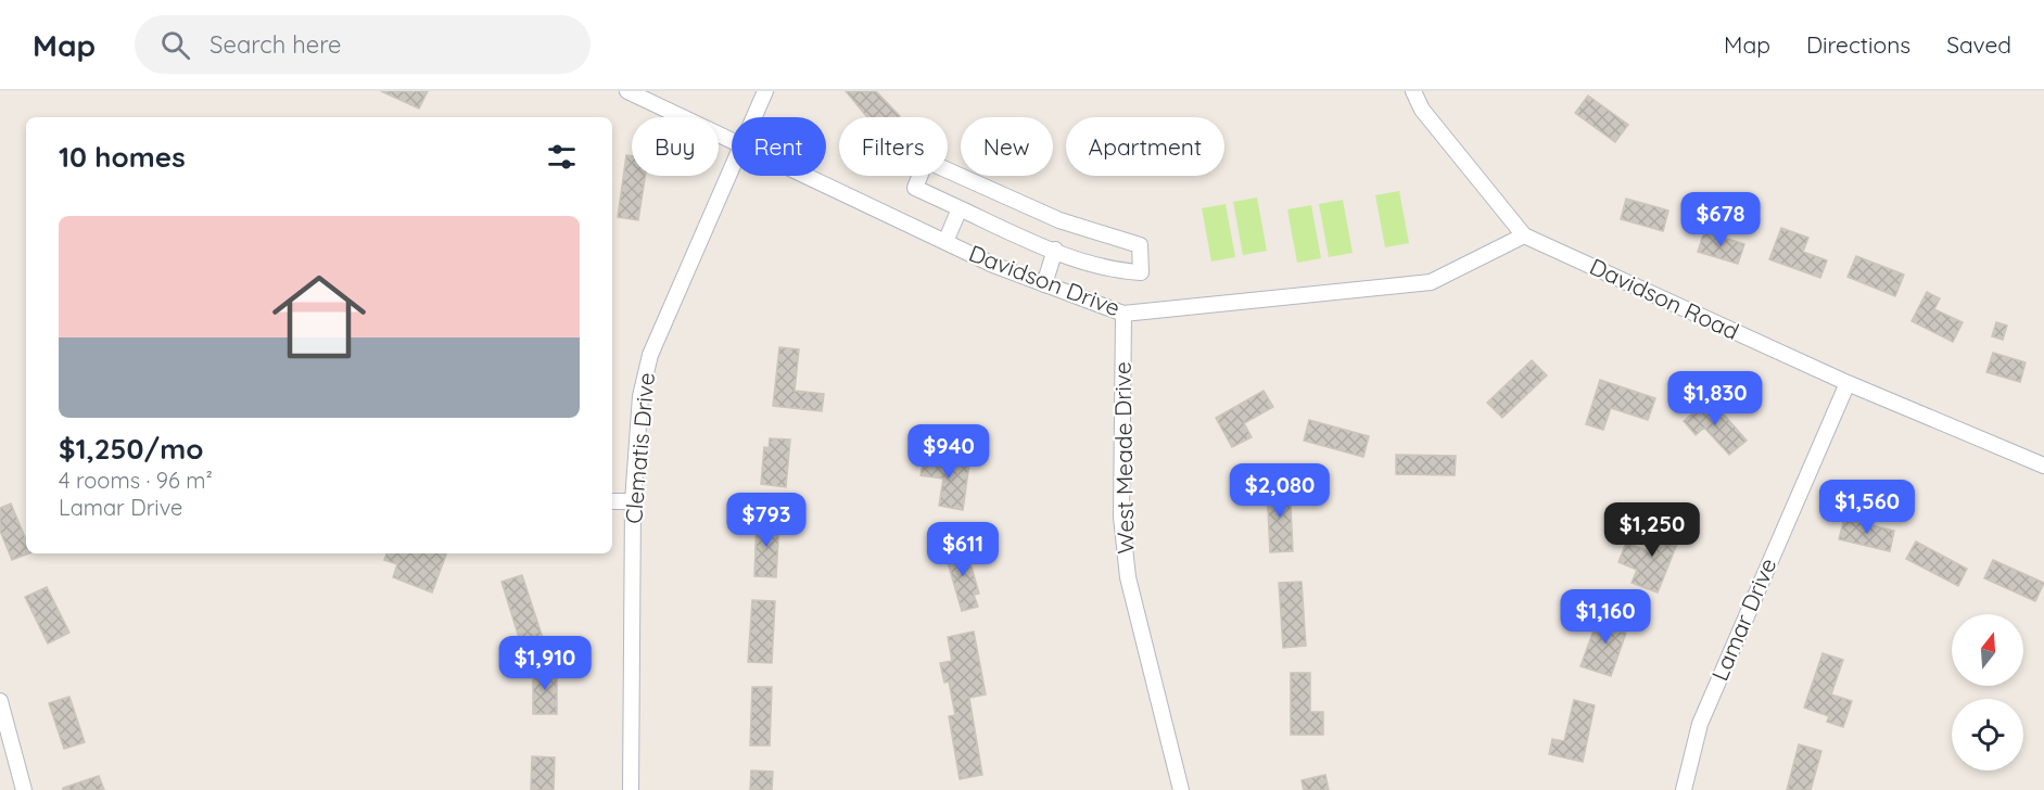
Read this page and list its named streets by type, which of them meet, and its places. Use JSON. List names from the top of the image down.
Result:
{
  "streets": {
    "street": [
      "Davidson Drive",
      "Davidson Road",
      "Clematis Drive",
      "West Meade Drive",
      "Lamar Drive"
    ]
  },
  "crossings": [
    ["Davidson Drive", "Davidson Road"],
    ["Davidson Drive", "West Meade Drive"],
    ["Davidson Road", "Lamar Drive"]
  ],
  "north": "top",
  "page": {
    "header": "Map",
    "search": "Search here",
    "nav": ["Map", "Directions", "Saved"],
    "chip": [
      "Buy",
      "Rent",
      "Filters",
      "New",
      "Apartment"
    ],
    "heading": "10 homes",
    "price": [
      "$678",
      "$1,830",
      "$940",
      "$2,080",
      "$1,560",
      "$793",
      "$1,250",
      "$611",
      "$1,160",
      "$1,910"
    ],
    "list": [
      {
        "name": "$1,250/mo",
        "note": "4 rooms · 96 m² · Lamar Drive"
      }
    ]
  }
}
